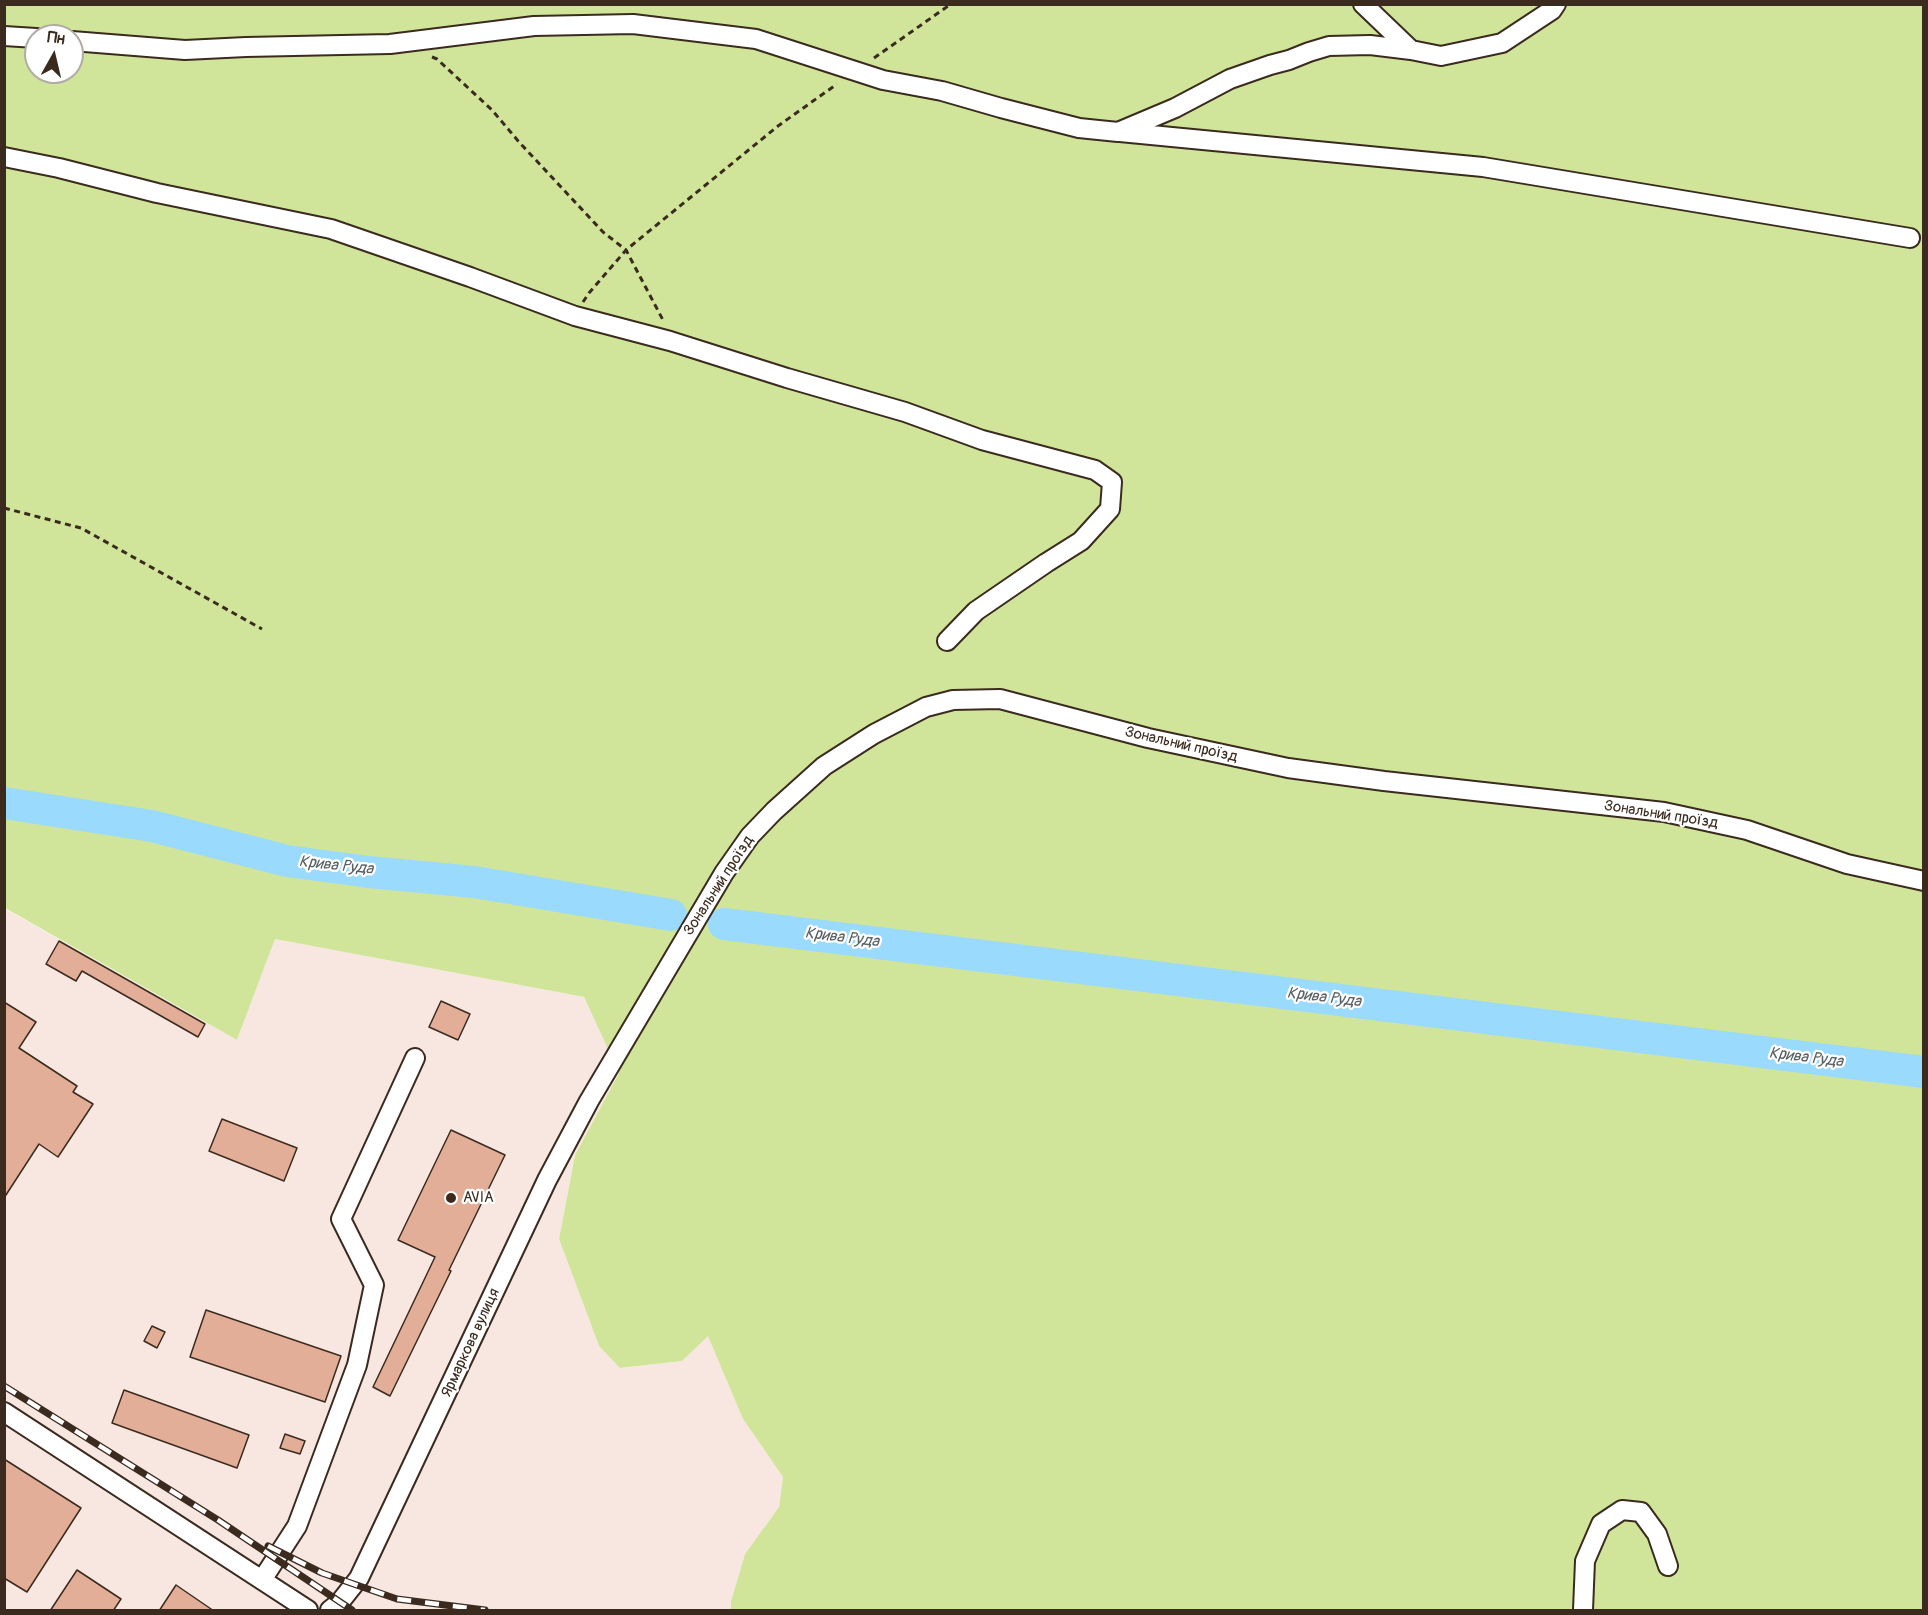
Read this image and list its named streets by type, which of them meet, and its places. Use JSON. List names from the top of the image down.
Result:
{
  "streets": {
    "street": ["Зональний проїзд", "Ярмаркова вулиця"]
  },
  "crossings": [
    ["Зональний проїзд", "Ярмаркова вулиця"]
  ],
  "water": ["Крива Руда"],
  "places": ["AVIA"],
  "north": "top"
}
